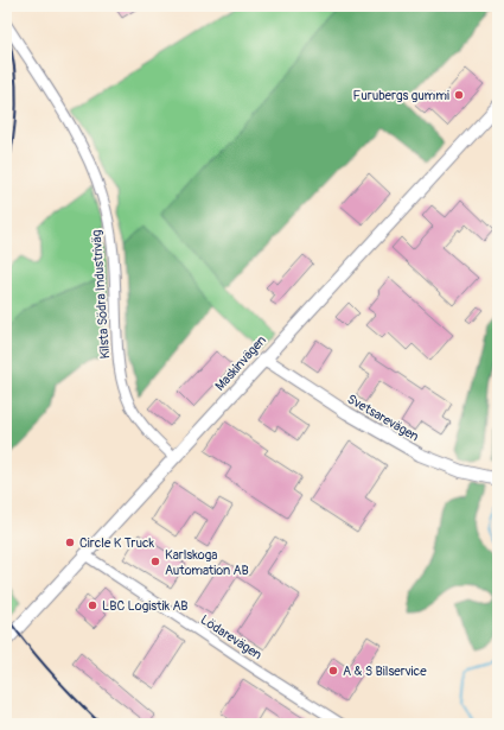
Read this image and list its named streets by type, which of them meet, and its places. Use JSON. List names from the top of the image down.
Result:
{
  "streets": {
    "street": [
      "Kilsta Södra Industriväg",
      "Maskinvägen",
      "Svetsarevägen",
      "Lödarevägen"
    ]
  },
  "crossings": [
    ["Kilsta Södra Industriväg", "Maskinvägen"],
    ["Maskinvägen", "Svetsarevägen"],
    ["Maskinvägen", "Lödarevägen"]
  ],
  "places": [
    "Furubergs gummi",
    "Circle K Truck",
    "Karlskoga Automation AB",
    "LBC Logistik AB",
    "A & S Bilservice"
  ]
}
